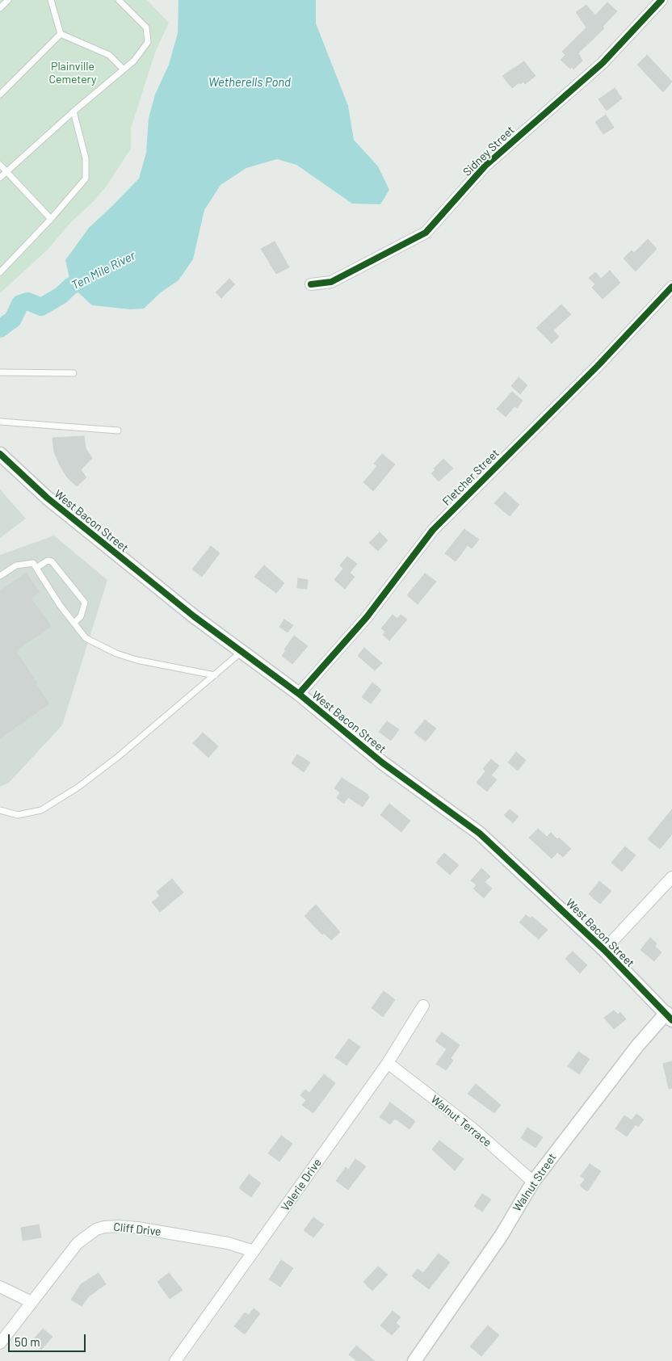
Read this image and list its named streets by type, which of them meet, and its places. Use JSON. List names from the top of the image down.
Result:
{
  "streets": {
    "street": [
      "Sidney Street",
      "Fletcher Street",
      "West Bacon Street",
      "Walnut Terrace",
      "Walnut Street",
      "Valerie Drive",
      "Cliff Drive"
    ]
  },
  "crossings": [
    ["Fletcher Street", "West Bacon Street"],
    ["West Bacon Street", "Walnut Street"],
    ["Walnut Terrace", "Walnut Street"],
    ["Walnut Terrace", "Valerie Drive"],
    ["Valerie Drive", "Cliff Drive"]
  ],
  "water": ["Wetherells Pond", "Ten Mile River"],
  "parks": ["Plainville Cemetery"],
  "scale_bar": "50 m"
}
